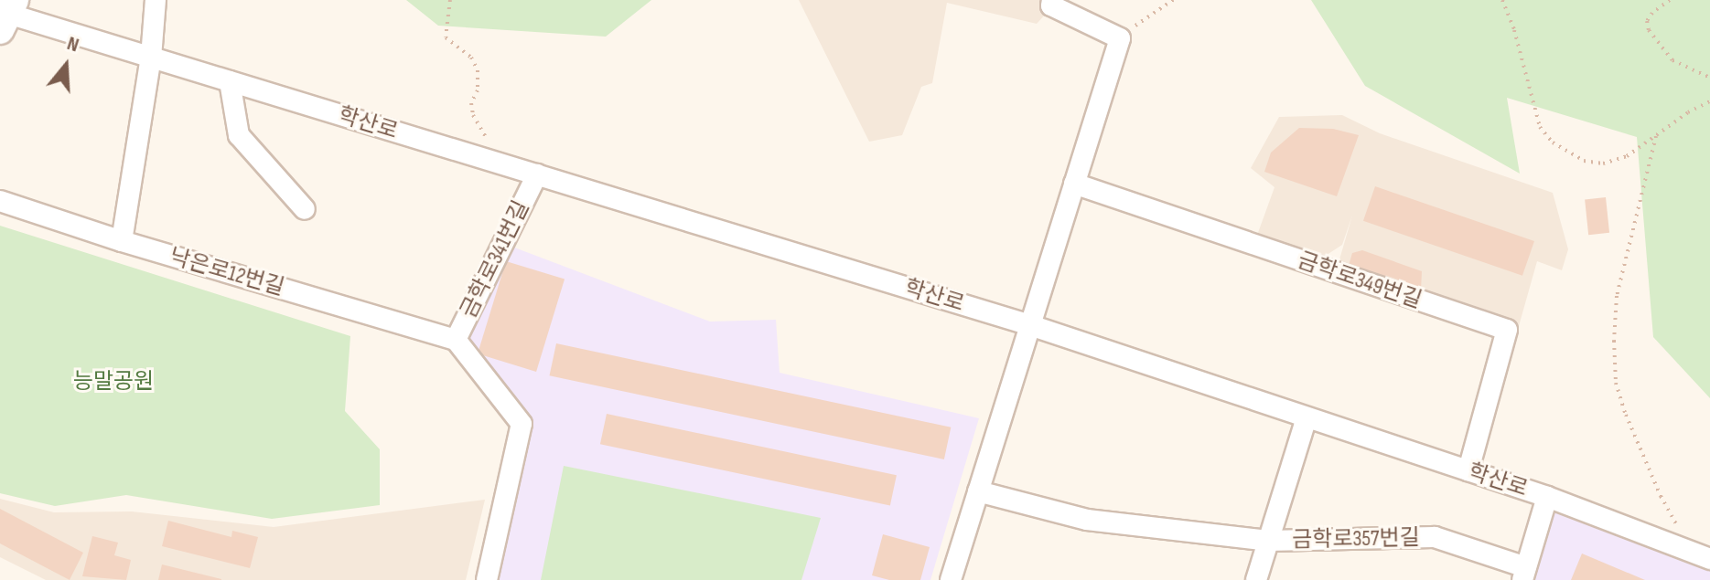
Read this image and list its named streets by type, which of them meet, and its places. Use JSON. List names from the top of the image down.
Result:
{
  "streets": {
    "street": [
      "학산로",
      "금학로341번길",
      "낙은로12번길",
      "금학로349번길",
      "금학로357번길"
    ]
  },
  "crossings": [
    ["학산로", "금학로341번길"],
    ["학산로", "금학로349번길"],
    ["학산로", "금학로357번길"],
    ["금학로341번길", "낙은로12번길"]
  ],
  "parks": ["능말공원"],
  "north": "top"
}
